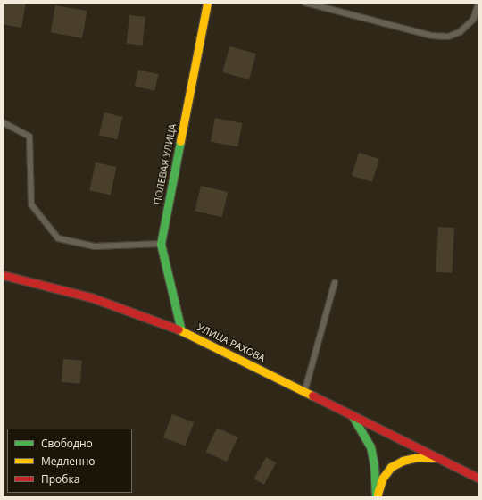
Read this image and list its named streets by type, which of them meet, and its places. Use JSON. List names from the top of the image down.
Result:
{
  "streets": {
    "street": ["ПОЛЕВАЯ УЛИЦА", "УЛИЦА РАХОВА"]
  },
  "crossings": [
    ["ПОЛЕВАЯ УЛИЦА", "УЛИЦА РАХОВА"]
  ],
  "legend": ["Свободно", "Медленно", "Пробка"]
}
